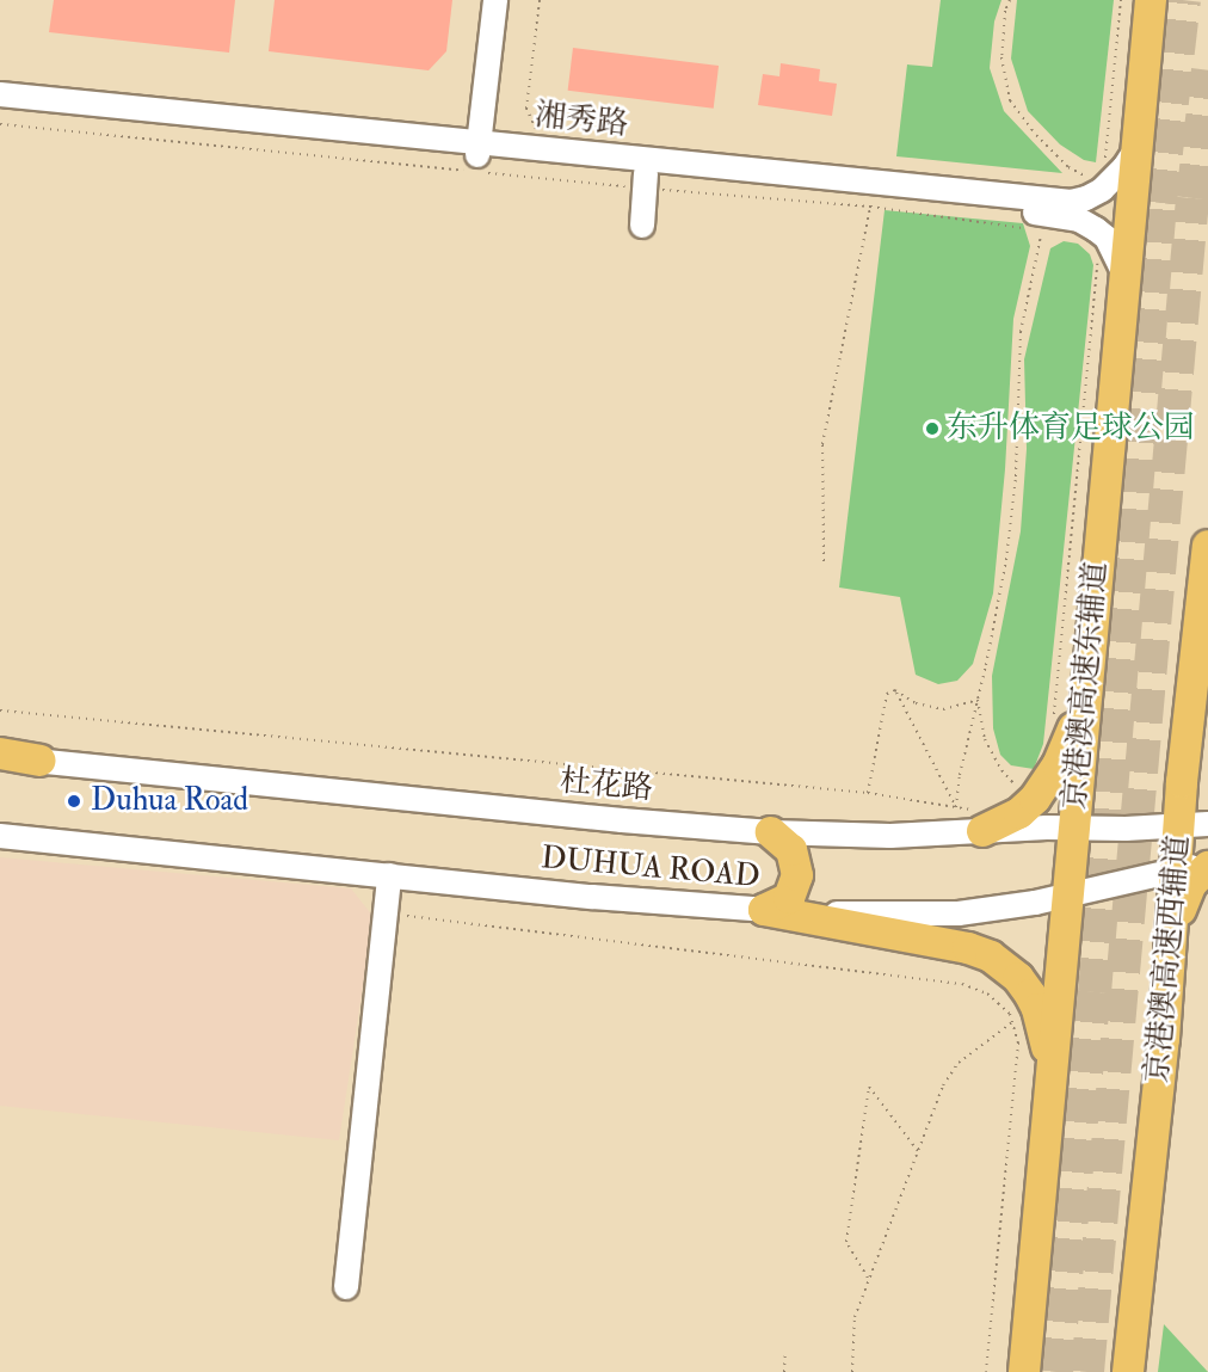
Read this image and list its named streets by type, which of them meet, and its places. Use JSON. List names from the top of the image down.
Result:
{
  "streets": {
    "main road": ["京港澳高速东辅道", "京港澳高速西辅道"],
    "street": ["湘秀路", "杜花路", "DUHUA ROAD"]
  },
  "crossings": [
    ["湘秀路", "京港澳高速东辅道"],
    ["京港澳高速东辅道", "杜花路"],
    ["京港澳高速东辅道", "DUHUA ROAD"],
    ["杜花路", "京港澳高速西辅道"],
    ["DUHUA ROAD", "京港澳高速西辅道"]
  ],
  "places": ["东升体育足球公园", "Duhua Road"]
}
